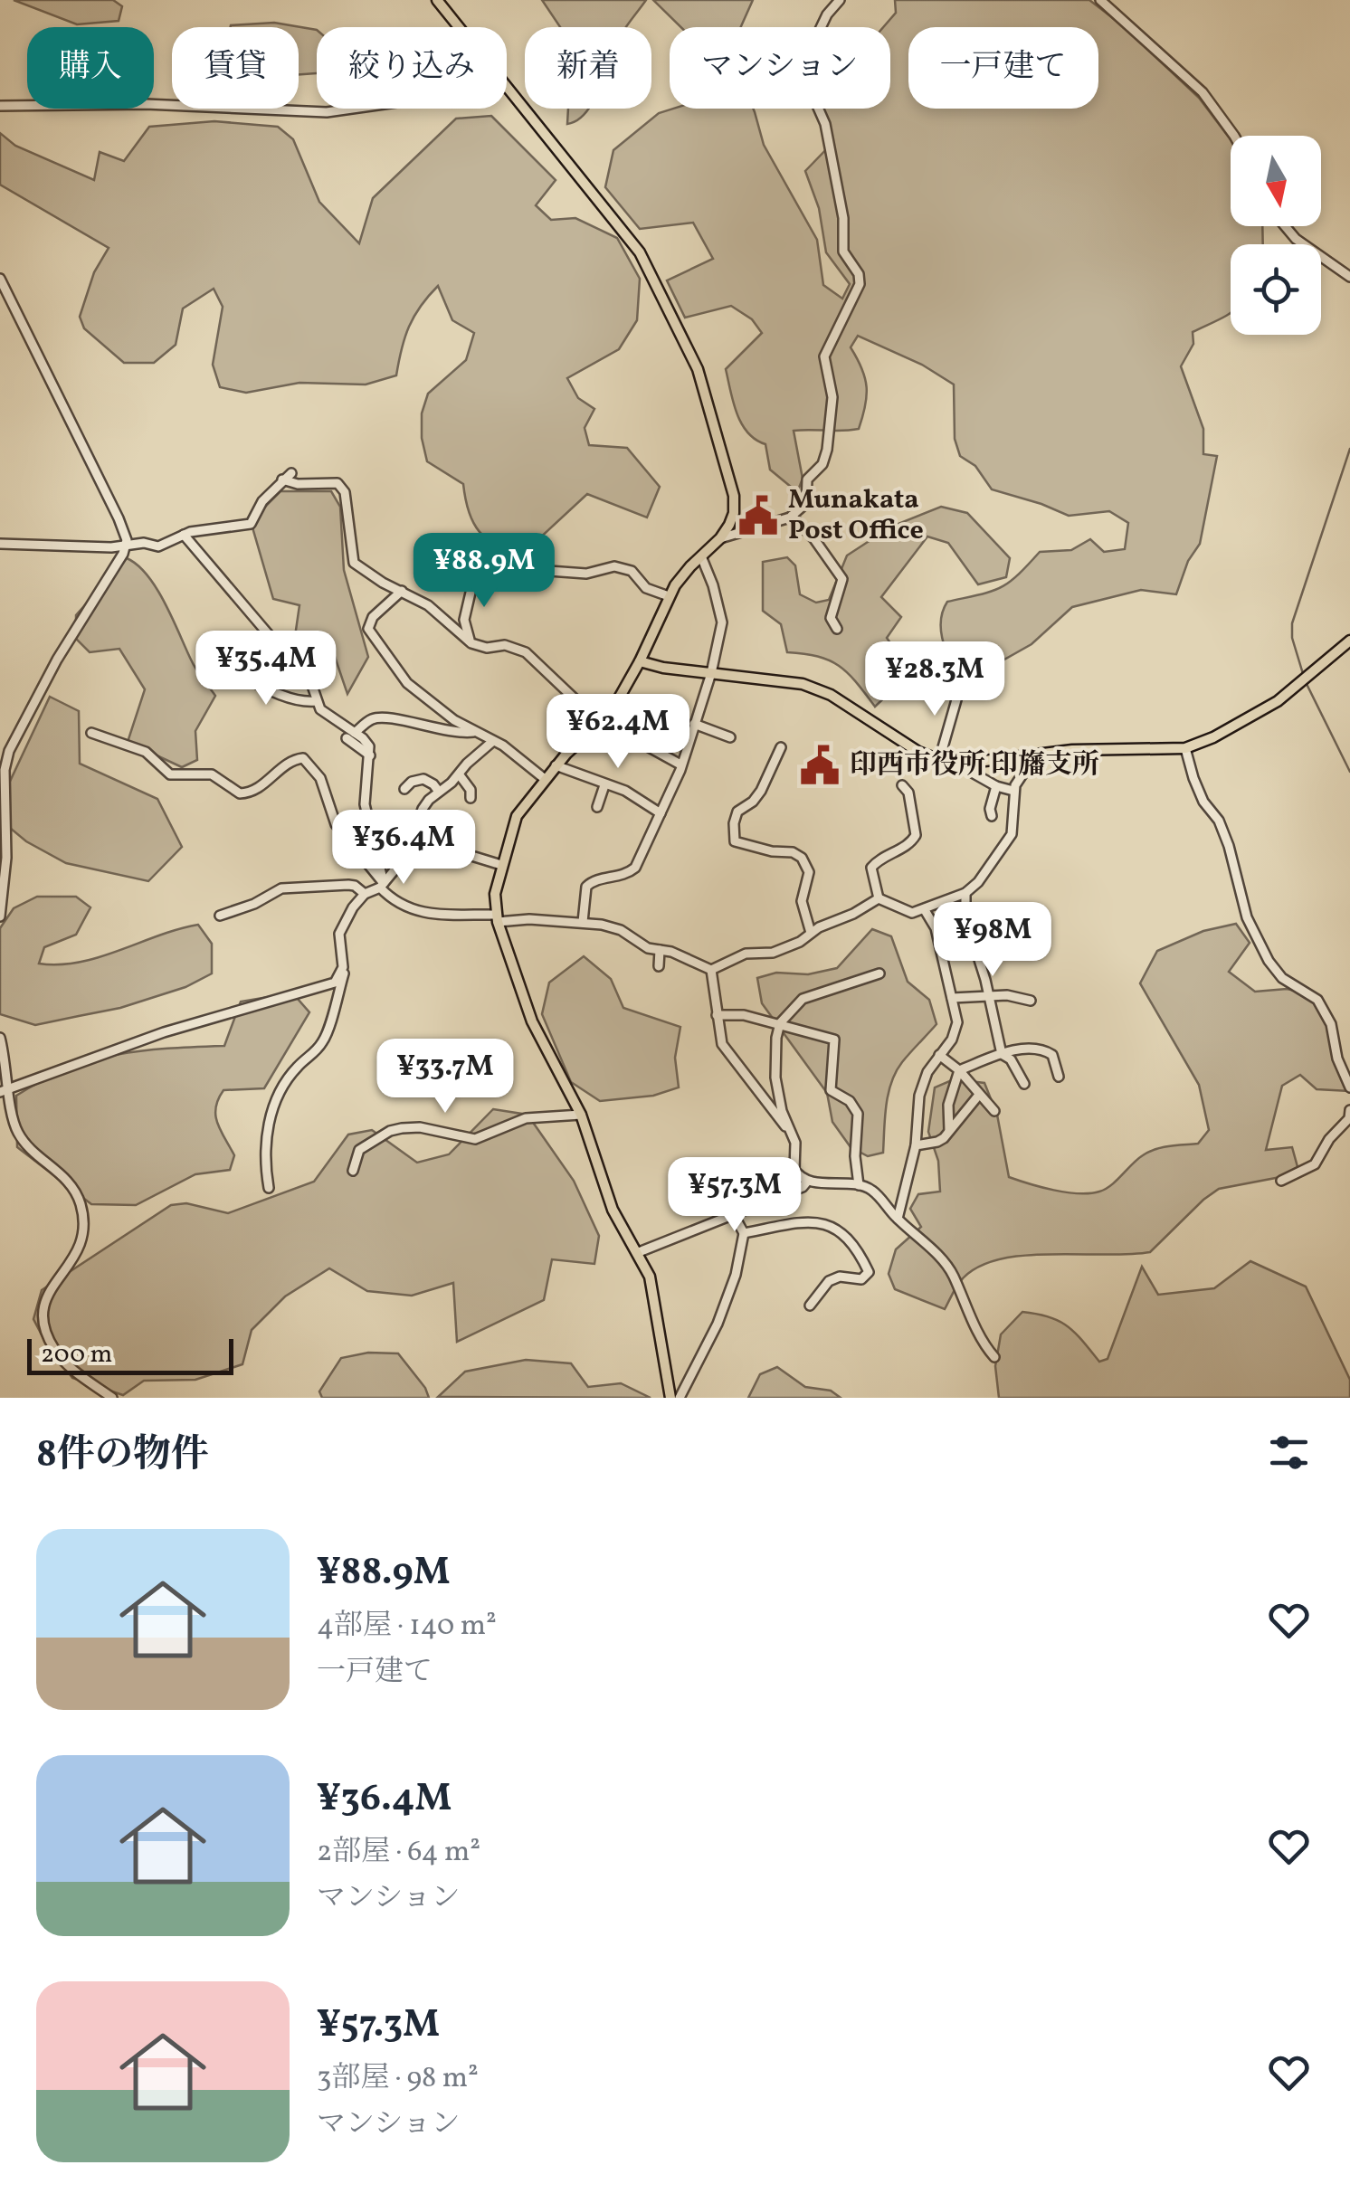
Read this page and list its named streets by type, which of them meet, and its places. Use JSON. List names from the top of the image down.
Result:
{
  "places": {
    "public building": ["Munakata Post Office", "印西市役所 印旛支所"]
  },
  "scale_bar": "200 m",
  "north": "bottom",
  "page": {
    "chip": [
      "購入",
      "賃貸",
      "絞り込み",
      "新着",
      "マンション",
      "一戸建て"
    ],
    "price": [
      "¥88.9M",
      "¥35.4M",
      "¥28.3M",
      "¥62.4M",
      "¥36.4M",
      "¥98M",
      "¥33.7M",
      "¥57.3M"
    ],
    "scale": "200 m",
    "heading": "8件の物件",
    "list": [
      {
        "name": "¥88.9M",
        "note": "4部屋 · 140 m² · 一戸建て"
      },
      {
        "name": "¥36.4M",
        "note": "2部屋 · 64 m² · マンション"
      },
      {
        "name": "¥57.3M",
        "note": "3部屋 · 98 m² · マンション"
      }
    ]
  }
}
